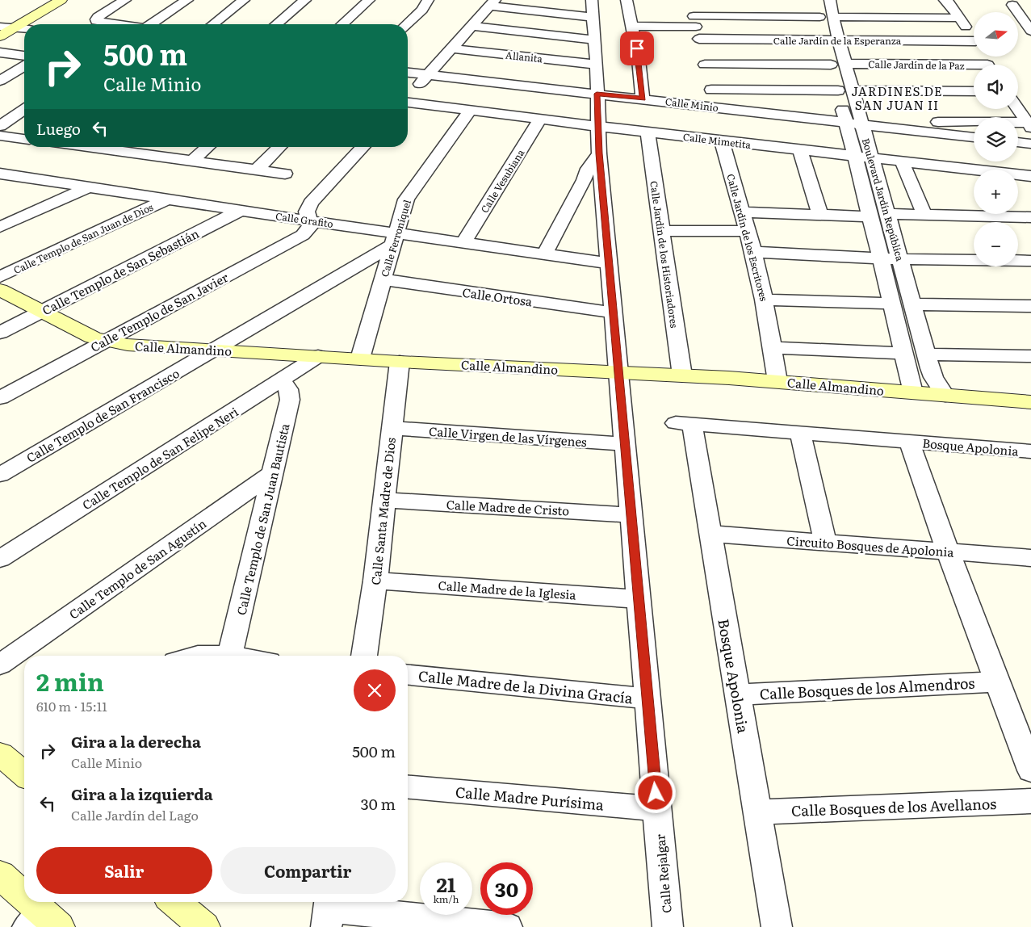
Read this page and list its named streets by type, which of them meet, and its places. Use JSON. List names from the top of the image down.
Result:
{
  "streets": {
    "street": [
      "Calle Jardín de la Esperanza",
      "Allanita",
      "Calle Jardín de la Paz",
      "Calle Minio",
      "Calle Mimetita",
      "Calle Vesubiana",
      "Boulevard Jardín República",
      "Calle Grafito",
      "Calle Jardín de los Escritores",
      "Calle Templo de San Juan de Dios",
      "Calle Ferroníquel",
      "Calle Jardín de los Historiadores",
      "Calle Templo de San Sebastián",
      "Calle Ortosa",
      "Calle Templo de San Javier",
      "Calle Almandino",
      "Calle Templo de San Francisco",
      "Calle Virgen de las Vírgenes",
      "Bosque Apolonia",
      "Calle Templo de San Felipe Neri",
      "Calle Madre de Cristo",
      "Calle Santa Madre de Dios",
      "Calle Templo de San Juan Bautista",
      "Circuito Bosques de Apolonia",
      "Calle Templo de San Agustín",
      "Calle Madre de la Iglesia",
      "Calle Madre de la Divina Gracía",
      "Calle Bosques de los Almendros",
      "Calle Madre Purísima",
      "Calle Bosques de los Avellanos",
      "Calle Rejalgar"
    ]
  },
  "crossings": [
    ["Calle Jardín de la Esperanza", "Boulevard Jardín República"],
    ["Allanita", "Calle Rejalgar"],
    ["Calle Jardín de la Paz", "Boulevard Jardín República"],
    ["Calle Minio", "Boulevard Jardín República"],
    ["Calle Minio", "Calle Rejalgar"],
    ["Calle Mimetita", "Calle Vesubiana"],
    ["Calle Mimetita", "Boulevard Jardín República"],
    ["Calle Mimetita", "Calle Jardín de los Escritores"],
    ["Calle Mimetita", "Calle Ferroníquel"],
    ["Calle Mimetita", "Calle Jardín de los Historiadores"],
    ["Calle Mimetita", "Calle Rejalgar"],
    ["Calle Vesubiana", "Calle Grafito"],
    ["Boulevard Jardín República", "Calle Almandino"],
    ["Calle Grafito", "Calle Templo de San Juan de Dios"],
    ["Calle Grafito", "Calle Ferroníquel"],
    ["Calle Grafito", "Calle Templo de San Sebastián"],
    ["Calle Grafito", "Calle Templo de San Javier"],
    ["Calle Grafito", "Calle Templo de San Francisco"],
    ["Calle Grafito", "Calle Rejalgar"],
    ["Calle Jardín de los Escritores", "Calle Almandino"],
    ["Calle Ferroníquel", "Calle Ortosa"],
    ["Calle Ferroníquel", "Calle Almandino"],
    ["Calle Ferroníquel", "Calle Templo de San Francisco"],
    ["Calle Jardín de los Historiadores", "Calle Almandino"],
    ["Calle Templo de San Sebastián", "Calle Almandino"],
    ["Calle Ortosa", "Calle Rejalgar"],
    ["Calle Templo de San Javier", "Calle Almandino"],
    ["Calle Almandino", "Calle Templo de San Francisco"],
    ["Calle Almandino", "Calle Templo de San Felipe Neri"],
    ["Calle Almandino", "Calle Santa Madre de Dios"],
    ["Calle Almandino", "Calle Rejalgar"],
    ["Calle Virgen de las Vírgenes", "Calle Santa Madre de Dios"],
    ["Calle Virgen de las Vírgenes", "Calle Rejalgar"],
    ["Bosque Apolonia", "Circuito Bosques de Apolonia"],
    ["Bosque Apolonia", "Calle Bosques de los Almendros"],
    ["Bosque Apolonia", "Calle Bosques de los Avellanos"],
    ["Calle Templo de San Felipe Neri", "Calle Templo de San Juan Bautista"],
    ["Calle Madre de Cristo", "Calle Santa Madre de Dios"],
    ["Calle Madre de Cristo", "Calle Rejalgar"],
    ["Calle Santa Madre de Dios", "Calle Madre de la Iglesia"],
    ["Calle Templo de San Juan Bautista", "Calle Templo de San Agustín"],
    ["Calle Madre de la Iglesia", "Calle Rejalgar"],
    ["Calle Madre de la Divina Gracía", "Calle Rejalgar"],
    ["Calle Madre Purísima", "Calle Rejalgar"]
  ],
  "districts": ["JARDINES DE SAN JUAN II"],
  "north": "right",
  "page": {
    "map_buttons": ["+", "−"],
    "turn": ["500 m", "Calle Minio"],
    "then": "Luego",
    "heading": ["2 min", "610 m · 15:11"],
    "list": [
      {
        "name": "Gira a la derecha",
        "note": "Calle Minio",
        "value": "500 m"
      },
      {
        "name": "Gira a la izquierda",
        "note": "Calle Jardín del Lago",
        "value": "30 m"
      }
    ],
    "buttons": ["Salir", "Compartir"],
    "speed": "21 km/h",
    "limit": "30"
  }
}
